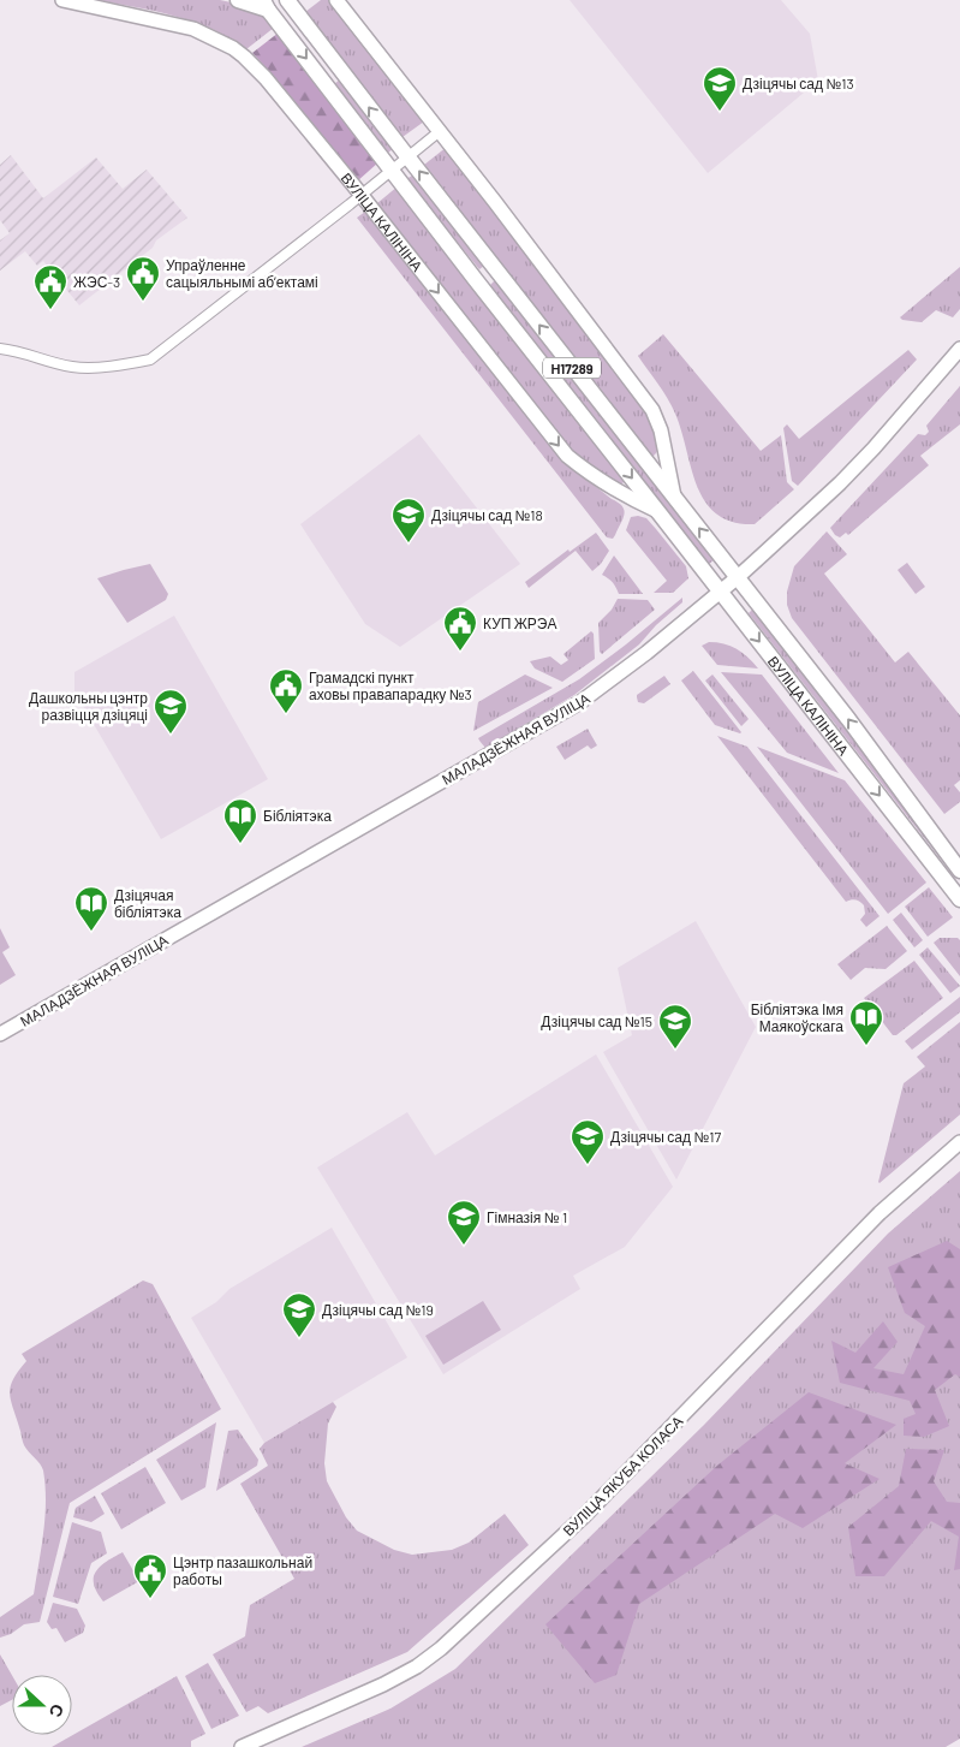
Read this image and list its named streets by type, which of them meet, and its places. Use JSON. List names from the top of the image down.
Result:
{
  "streets": {
    "main road": ["ВУЛІЦА КАЛІНІНА", "Н17289"],
    "street": ["МАЛАДЗЁЖНАЯ ВУЛІЦА", "ВУЛІЦА ЯКУБА КОЛАСА"]
  },
  "crossings": [
    ["ВУЛІЦА КАЛІНІНА", "Н17289"],
    ["ВУЛІЦА КАЛІНІНА", "МАЛАДЗЁЖНАЯ ВУЛІЦА"]
  ],
  "places": {
    "school or university": [
      "Дзіцячы сад №13",
      "Дзіцячы сад №18",
      "Дашкольны цэнтр развіцця дзіцяці",
      "Дзіцячы сад №15",
      "Дзіцячы сад №17",
      "Гімназія № 1",
      "Дзіцячы сад №19"
    ],
    "public building": [
      "Упраўленне сацыяльнымі абʼектамі",
      "ЖЭС-3",
      "КУП ЖРЭА",
      "Грамадскі пункт аховы правапарадку №3",
      "Цэнтр пазашкольнай работы"
    ],
    "library": ["Бібліятэка", "Дзіцячая бібліятэка", "Бібліятэка Імя Маякоўскага"]
  },
  "north": "right"
}
